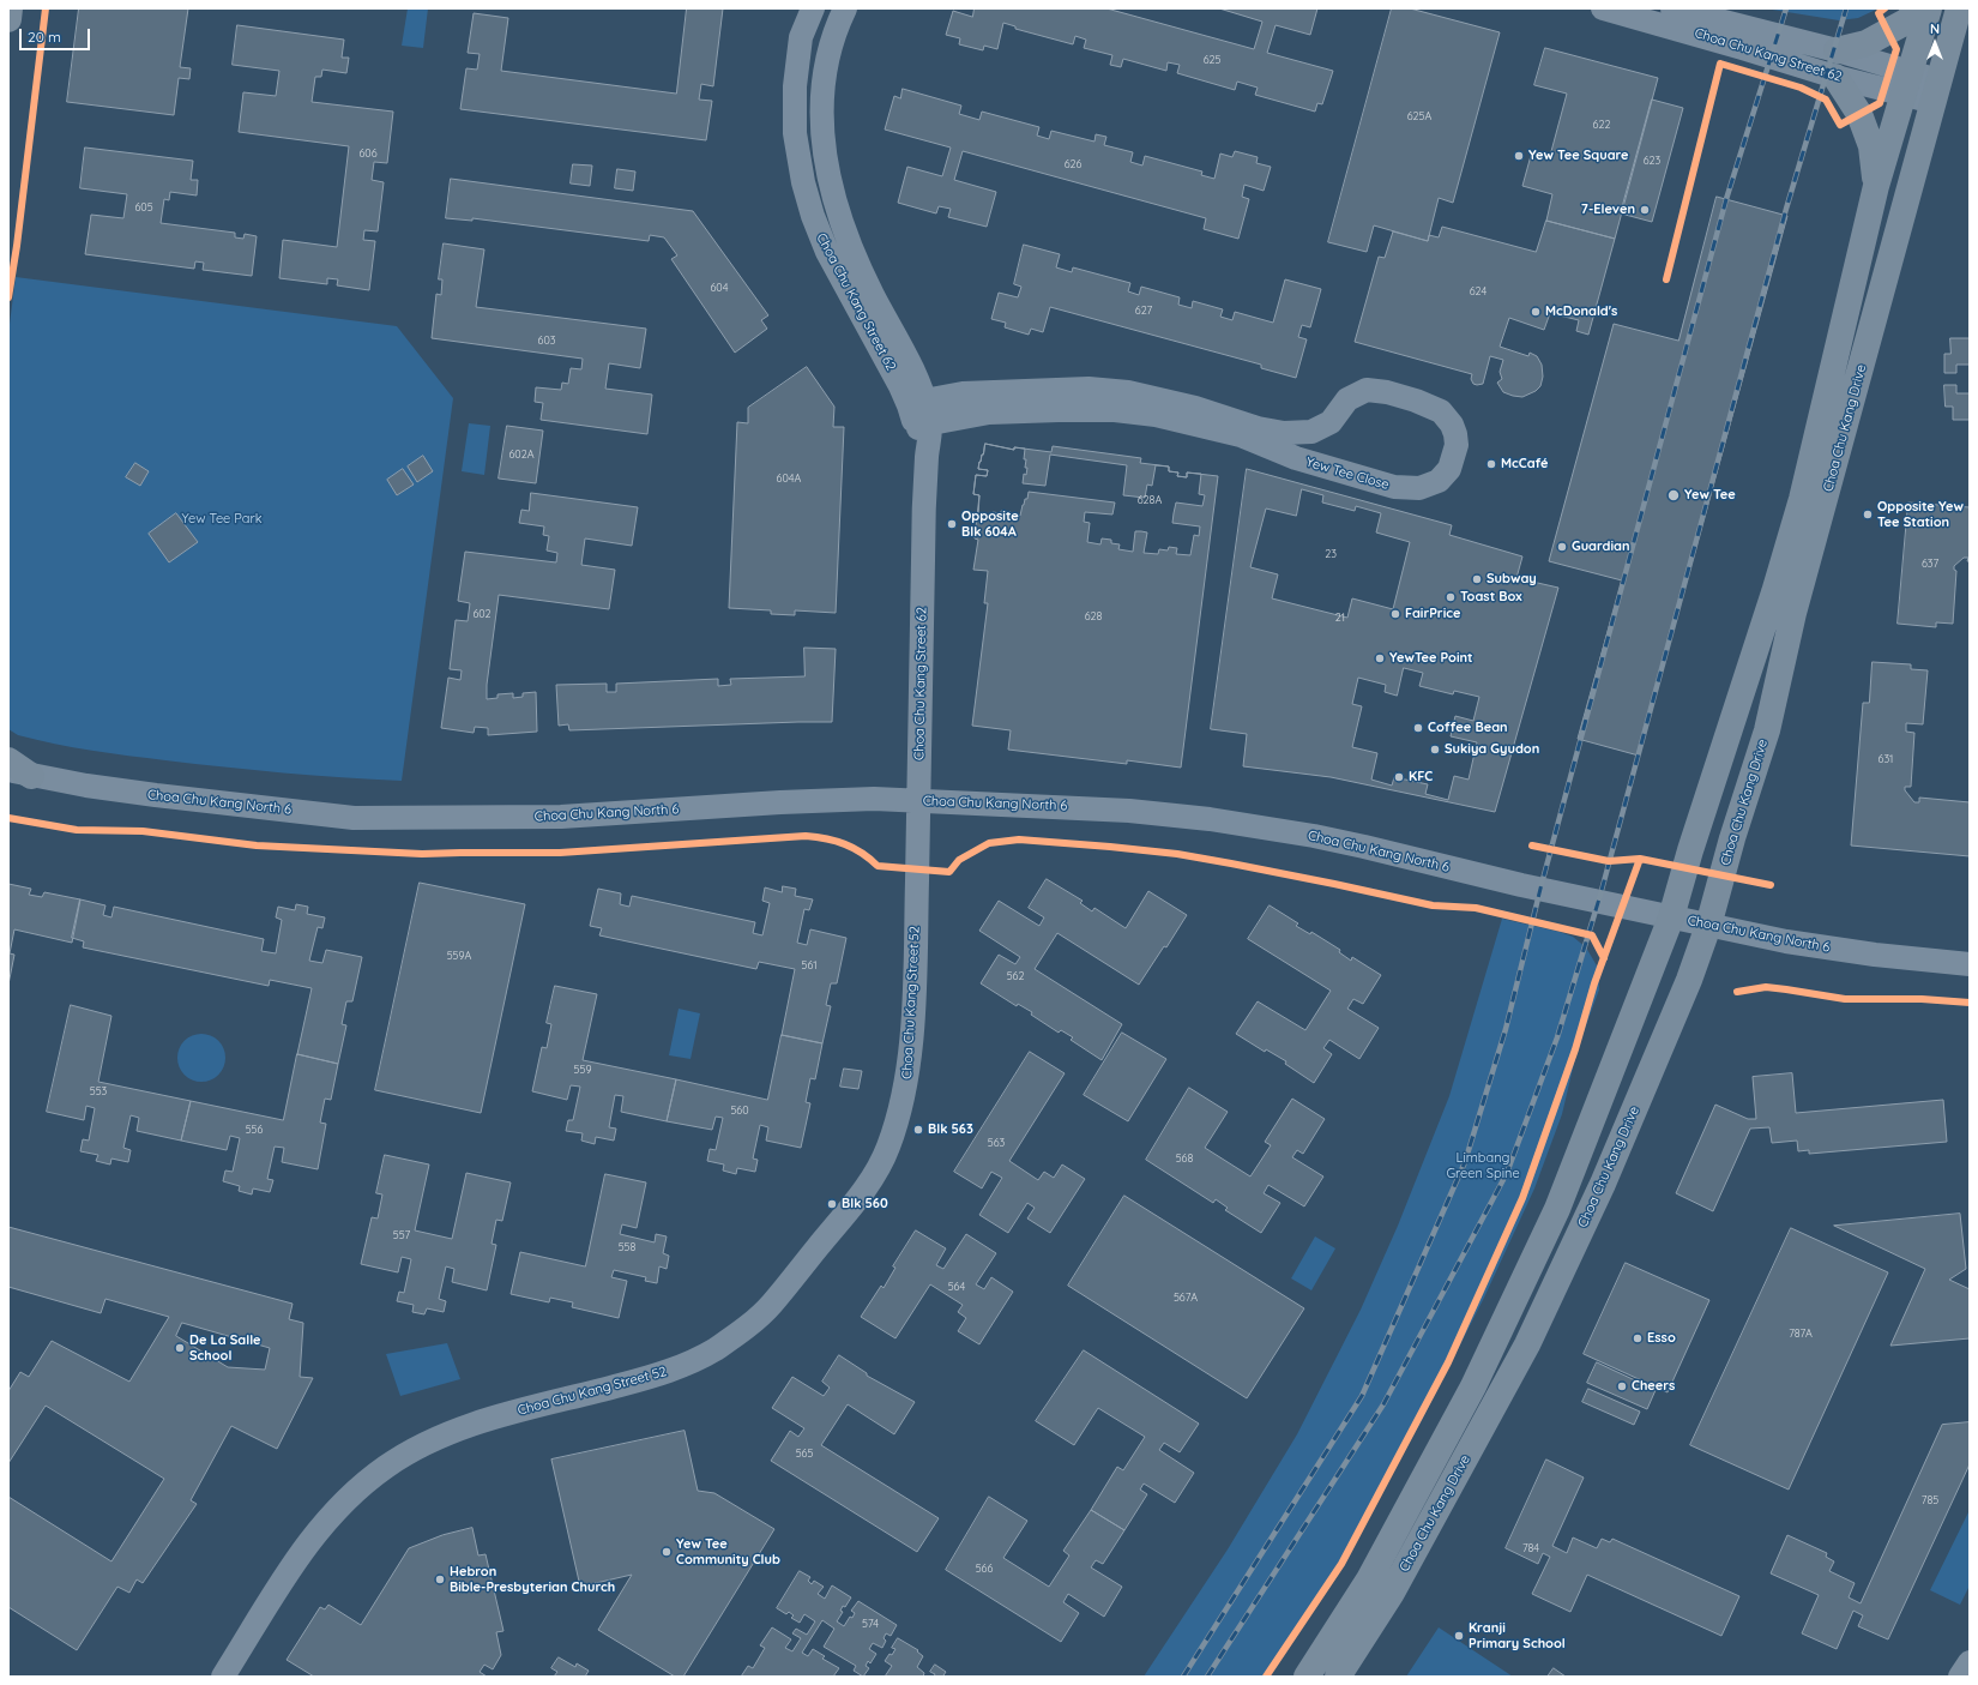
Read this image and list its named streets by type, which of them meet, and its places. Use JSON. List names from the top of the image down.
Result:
{
  "streets": {
    "main road": ["Choa Chu Kang Drive"],
    "street": [
      "Choa Chu Kang Street 62",
      "Yew Tee Close",
      "Choa Chu Kang North 6",
      "Choa Chu Kang Street 52"
    ]
  },
  "crossings": [
    ["Choa Chu Kang Street 62", "Choa Chu Kang Drive"],
    ["Choa Chu Kang Street 62", "Yew Tee Close"],
    ["Choa Chu Kang Street 62", "Choa Chu Kang North 6"],
    ["Choa Chu Kang Street 62", "Choa Chu Kang Street 52"],
    ["Choa Chu Kang Drive", "Choa Chu Kang North 6"],
    ["Choa Chu Kang North 6", "Choa Chu Kang Street 52"]
  ],
  "parks": ["Yew Tee Park", "Limbang Green Spine"],
  "places": [
    "Yew Tee Square",
    "7-Eleven",
    "McDonald's",
    "McCafé",
    "Yew Tee",
    "Opposite Yew Tee Station",
    "Opposite Blk 604A",
    "Guardian",
    "Subway",
    "Toast Box",
    "FairPrice",
    "YewTee Point",
    "Coffee Bean",
    "Sukiya Gyudon",
    "KFC",
    "Blk 563",
    "Blk 560",
    "Esso",
    "De La Salle School",
    "Cheers",
    "Yew Tee Community Club",
    "Hebron Bible-Presbyterian Church",
    "Kranji Primary School"
  ],
  "house_numbers": [
    "625",
    "625A",
    "622",
    "606",
    "623",
    "626",
    "605",
    "604",
    "624",
    "627",
    "603",
    "602A",
    "604A",
    "628A",
    "23",
    "637",
    "602",
    "628",
    "21",
    "631",
    "559A",
    "561",
    "562",
    "559",
    "553",
    "560",
    "556",
    "563",
    "568",
    "557",
    "558",
    "564",
    "567A",
    "787A",
    "565",
    "785",
    "784",
    "566",
    "574"
  ],
  "scale_bar": "20 m",
  "north": "top"
}
